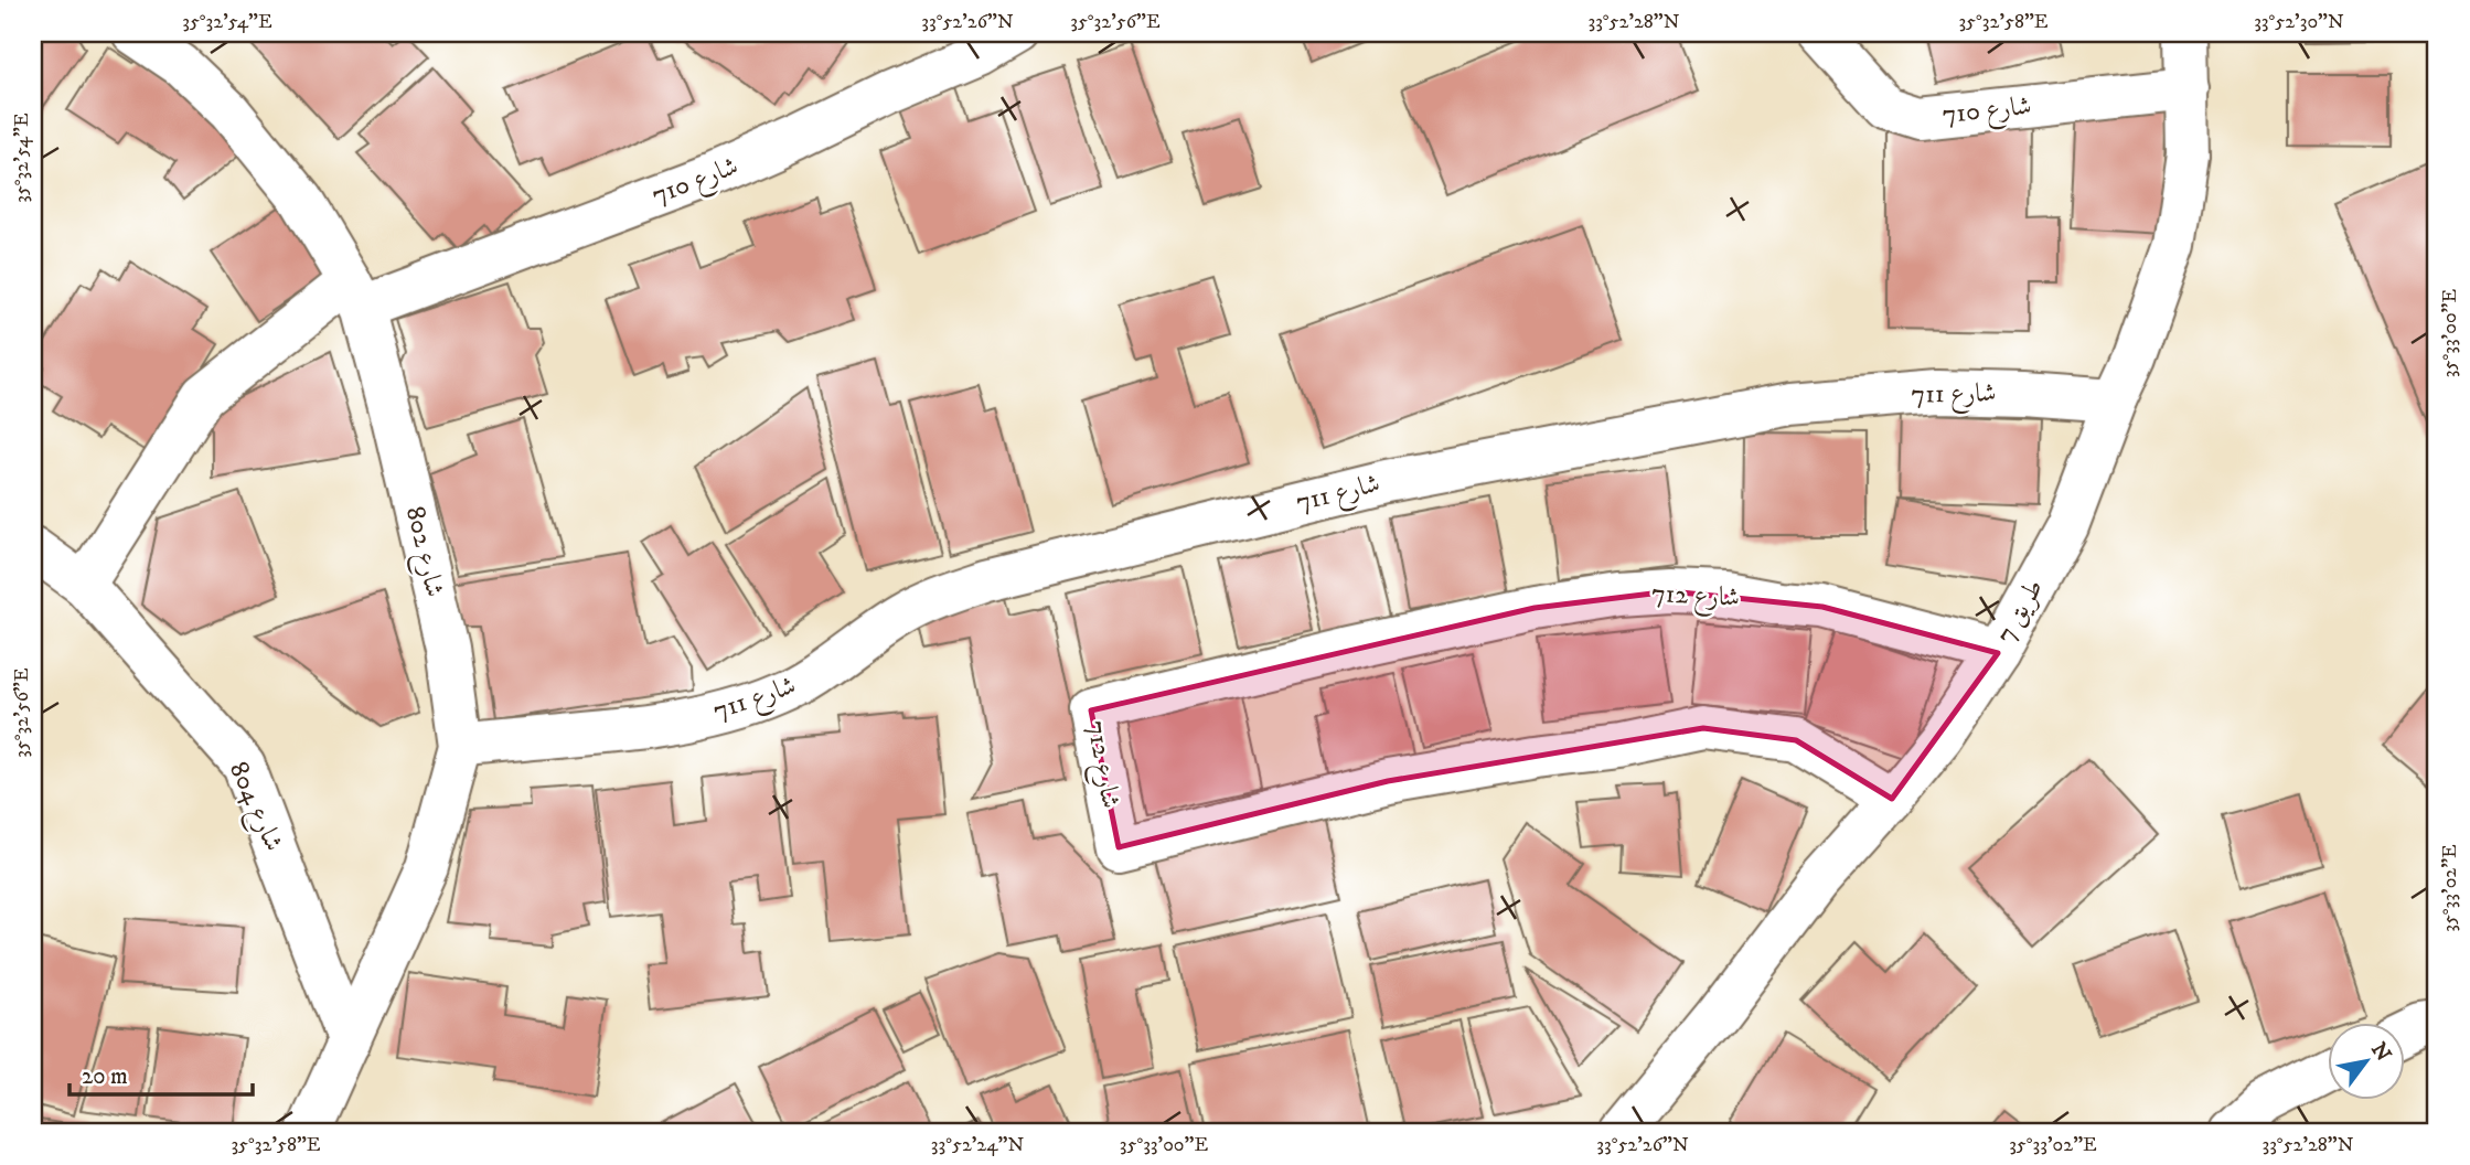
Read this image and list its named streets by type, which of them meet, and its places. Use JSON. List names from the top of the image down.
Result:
{
  "streets": {
    "street": [
      "شارع 710",
      "شارع 711",
      "شارع 802",
      "شارع 712",
      "7 طريق",
      "شارع 804"
    ]
  },
  "crossings": [
    ["شارع 710", "شارع 802"],
    ["شارع 710", "7 طريق"],
    ["شارع 710", "شارع 804"],
    ["شارع 711", "شارع 802"],
    ["شارع 711", "7 طريق"],
    ["شارع 802", "شارع 804"],
    ["شارع 712", "7 طريق"]
  ],
  "scale_bar": "20 m",
  "north": "top right",
  "coordinates": [
    "35°32'54\"E",
    "33°52'26\"N",
    "35°32'56\"E",
    "33°52'28\"N",
    "35°32'58\"E",
    "33°52'30\"N",
    "35°33'00\"E",
    "35°33'02\"E",
    "33°52'24\"N"
  ]
}
